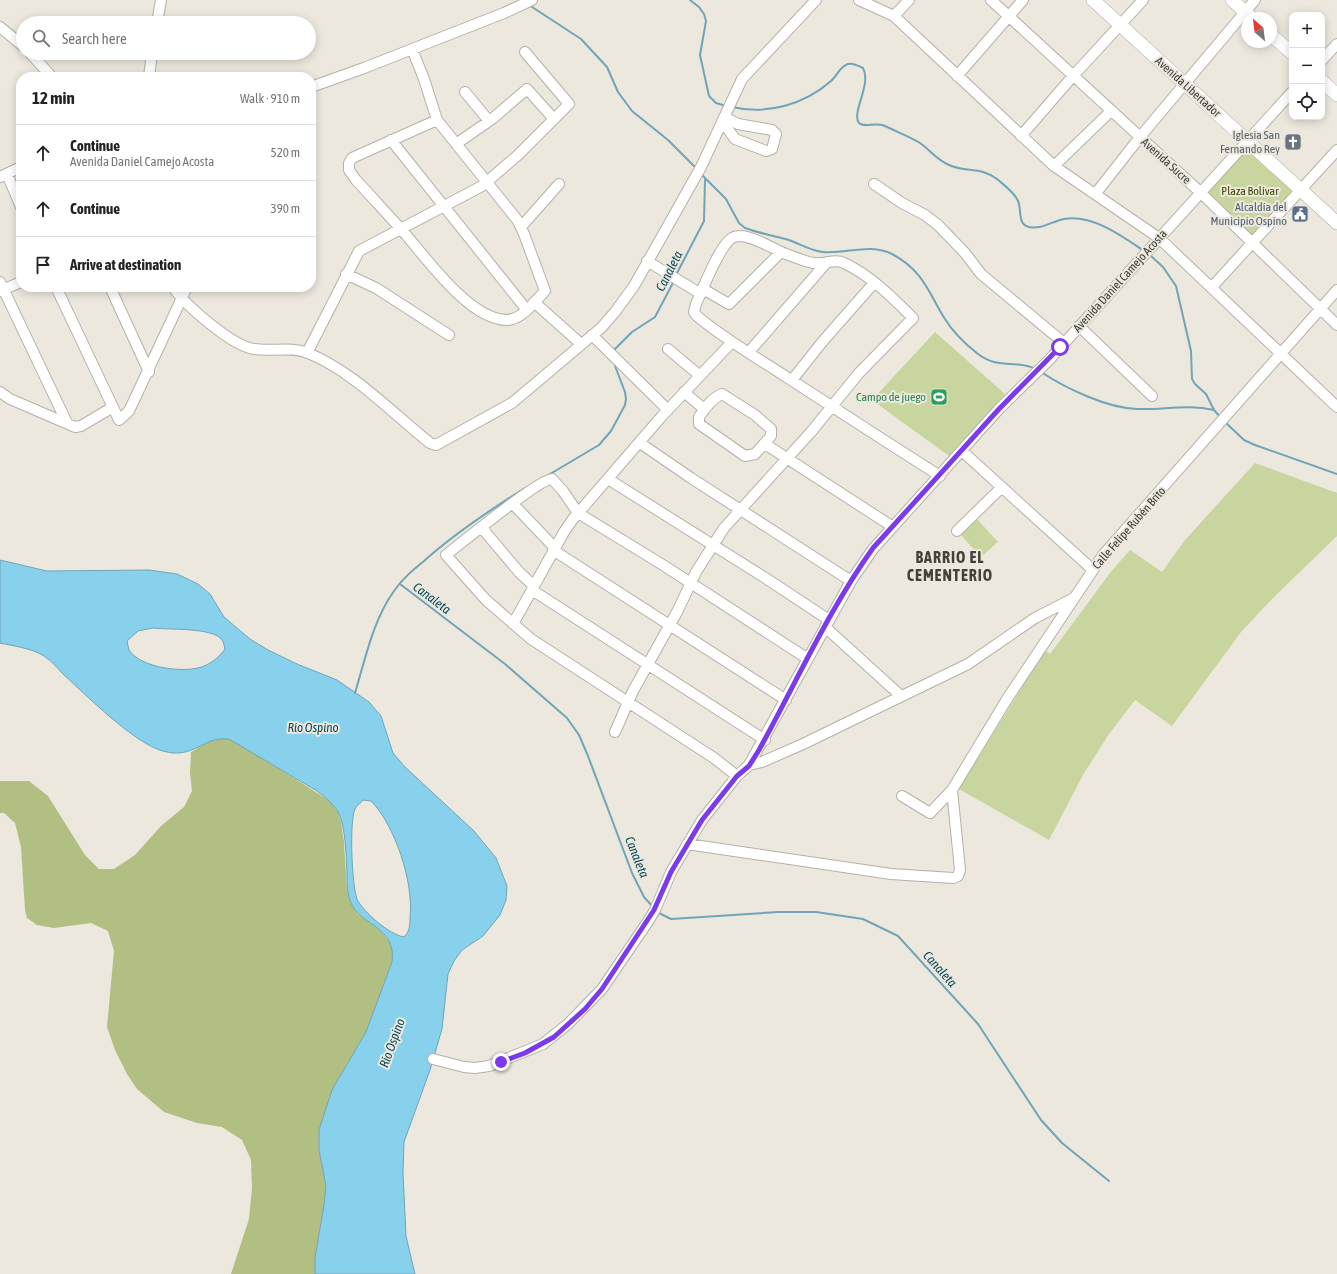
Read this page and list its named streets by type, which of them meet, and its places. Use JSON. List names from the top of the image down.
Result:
{
  "streets": {
    "main road": ["Avenida Libertador"],
    "street": ["Avenida Sucre", "Avenida Daniel Camejo Acosta", "Calle Felipe Rubén Brito"]
  },
  "crossings": [
    ["Avenida Libertador", "Avenida Daniel Camejo Acosta"],
    ["Avenida Sucre", "Avenida Daniel Camejo Acosta"],
    ["Avenida Sucre", "Calle Felipe Rubén Brito"]
  ],
  "districts": ["BARRIO EL CEMENTERIO"],
  "water": ["Canaleta", "Río Ospino"],
  "parks": ["Plaza Bolívar"],
  "places": {
    "church": ["Iglesia San Fernando Rey"],
    "public building": ["Alcaldía del Municipio Ospino"],
    "sports": ["Campo de juego"]
  },
  "north": "top left",
  "page": {
    "map_buttons": ["+", "−"],
    "search": "Search here",
    "heading": ["12 min", "Walk · 910 m"],
    "list": [
      ["Continue", "Avenida Daniel Camejo Acosta", "520 m"],
      ["Continue", "390 m"],
      "Arrive at destination"
    ]
  }
}
